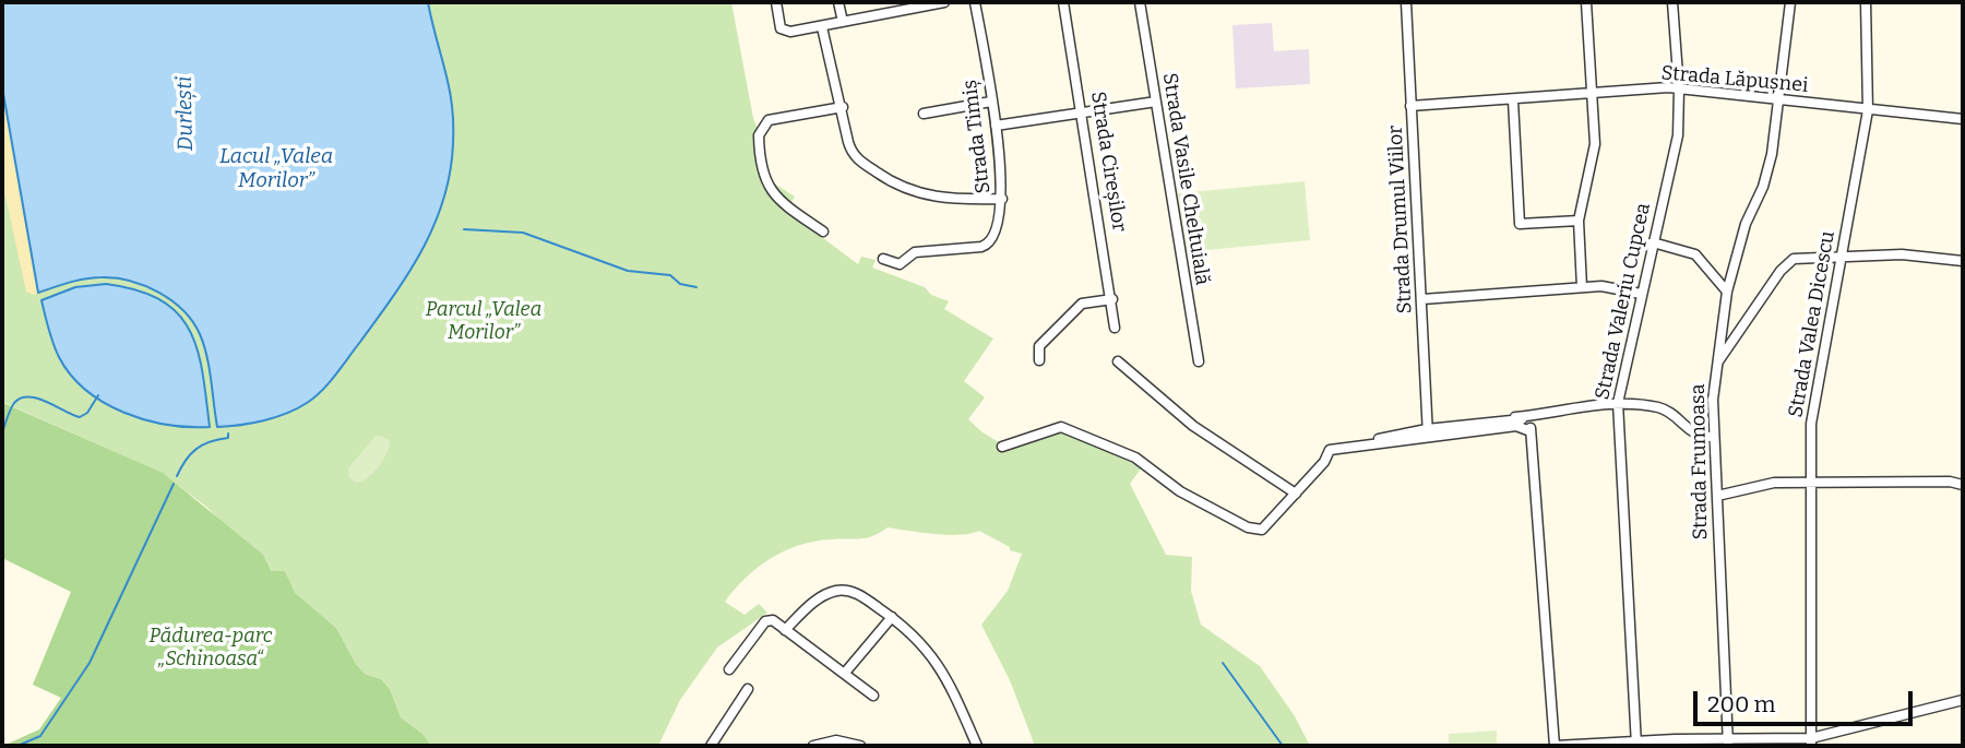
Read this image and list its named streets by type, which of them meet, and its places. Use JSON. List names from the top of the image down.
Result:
{
  "streets": {
    "street": [
      "Strada Lăpușnei",
      "Strada Timiș",
      "Strada Cireșilor",
      "Strada Vasile Cheltuială",
      "Strada Drumul Viilor",
      "Strada Valeriu Cupcea",
      "Strada Valea Dicescu",
      "Strada Frumoasa"
    ]
  },
  "crossings": [
    ["Strada Lăpușnei", "Strada Drumul Viilor"],
    ["Strada Lăpușnei", "Strada Valeriu Cupcea"],
    ["Strada Lăpușnei", "Strada Valea Dicescu"],
    ["Strada Lăpușnei", "Strada Frumoasa"]
  ],
  "water": ["Durlești", "Lacul „Valea Morilor”"],
  "parks": ["Parcul „Valea Morilor”", "Pădurea-parc „Schinoasa“"],
  "scale_bar": "200 m"
}
